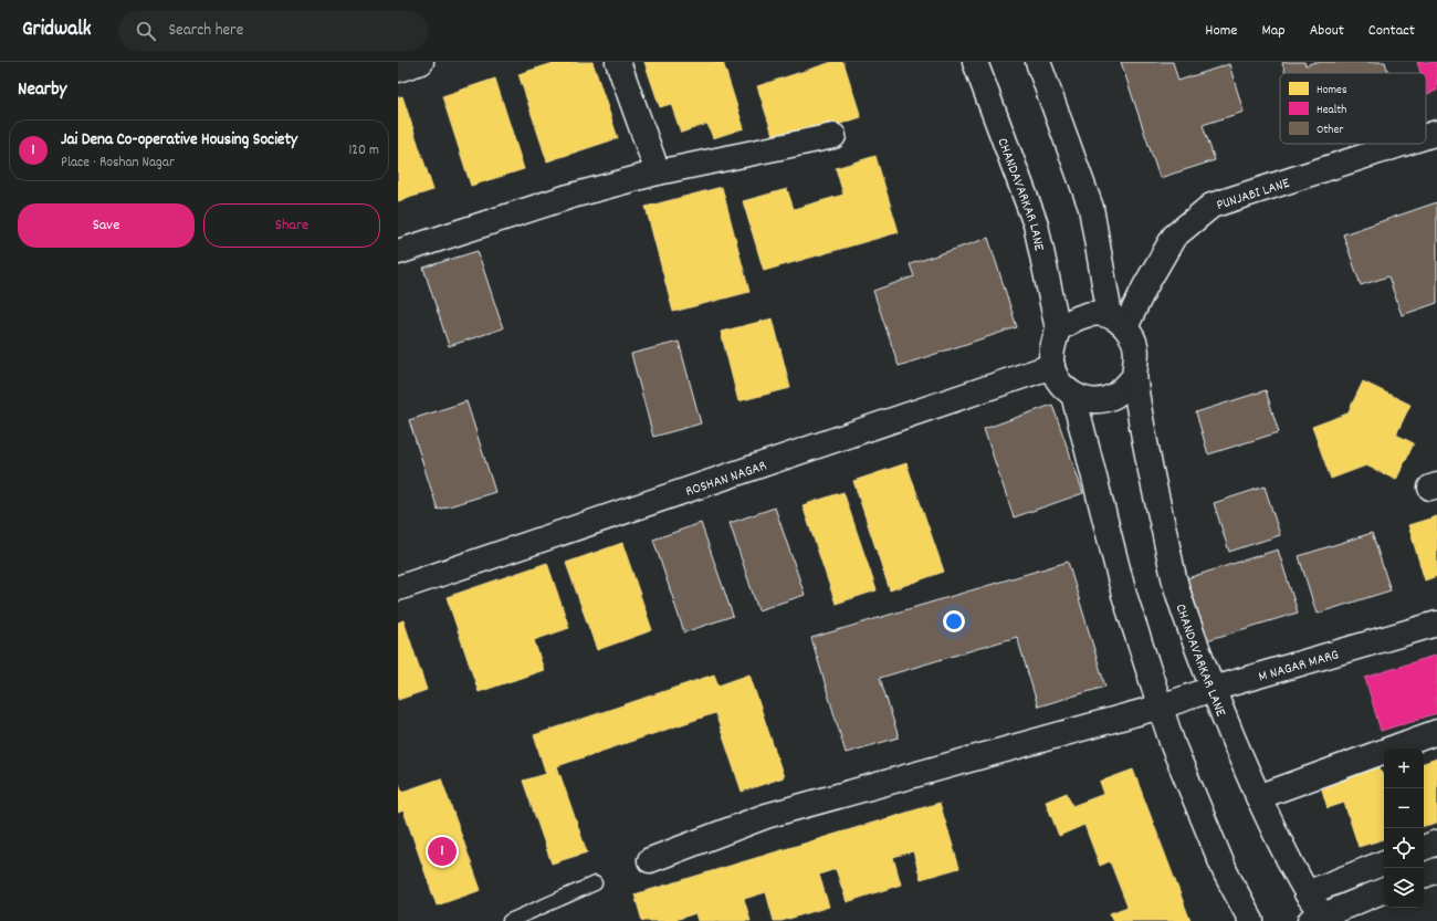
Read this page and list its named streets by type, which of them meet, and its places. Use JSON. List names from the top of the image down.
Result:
{
  "streets": {
    "street": [
      "PUNJABI LANE",
      "CHANDAVARKAR LANE",
      "ROSHAN NAGAR",
      "M NAGAR MARG"
    ]
  },
  "crossings": [
    ["PUNJABI LANE", "CHANDAVARKAR LANE"],
    ["PUNJABI LANE", "ROSHAN NAGAR"],
    ["CHANDAVARKAR LANE", "ROSHAN NAGAR"],
    ["CHANDAVARKAR LANE", "M NAGAR MARG"]
  ],
  "legend": ["Homes", "Health", "Other"],
  "page": {
    "header": "Gridwalk",
    "search": "Search here",
    "nav": [
      "Home",
      "Map",
      "About",
      "Contact"
    ],
    "heading": "Nearby",
    "list": [
      {
        "mark": "1",
        "name": "Jai Dena Co-operative Housing Society",
        "note": "Place · Roshan Nagar",
        "value": "120 m"
      }
    ],
    "buttons": ["Save", "Share"],
    "map_buttons": ["+", "−"],
    "pins": "1"
  }
}
